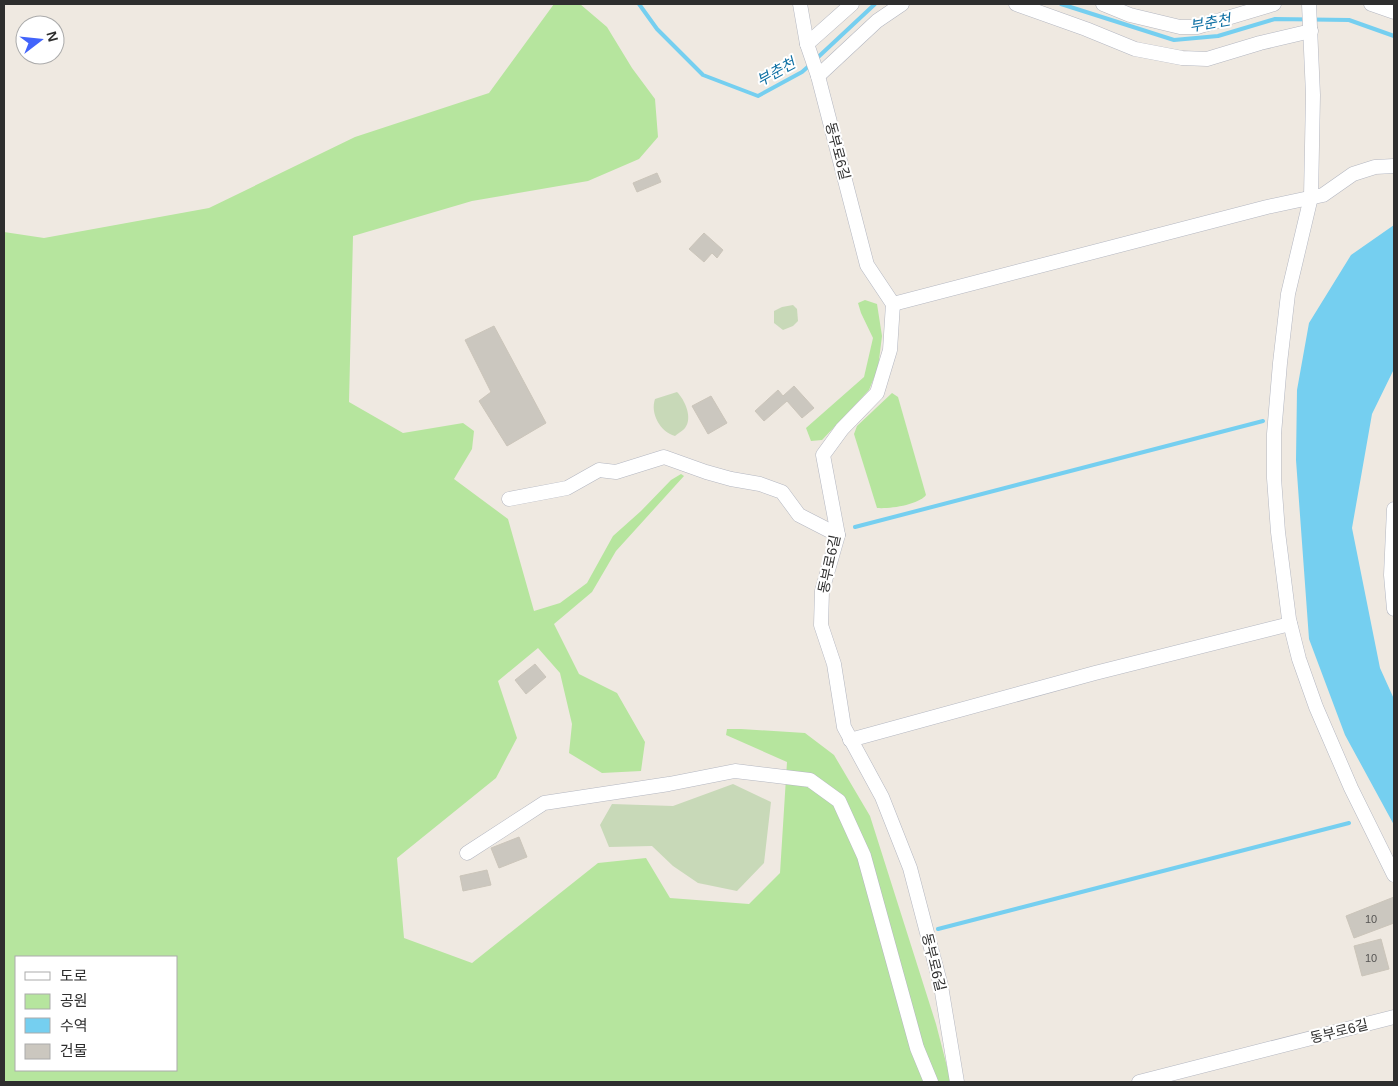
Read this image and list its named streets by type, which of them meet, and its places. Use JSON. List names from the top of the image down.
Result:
{
  "streets": {
    "street": ["동부로6길"]
  },
  "water": ["부춘천"],
  "house_numbers": ["10", "10"],
  "legend": [
    "도로",
    "공원",
    "수역",
    "건물"
  ],
  "north": "right"
}
